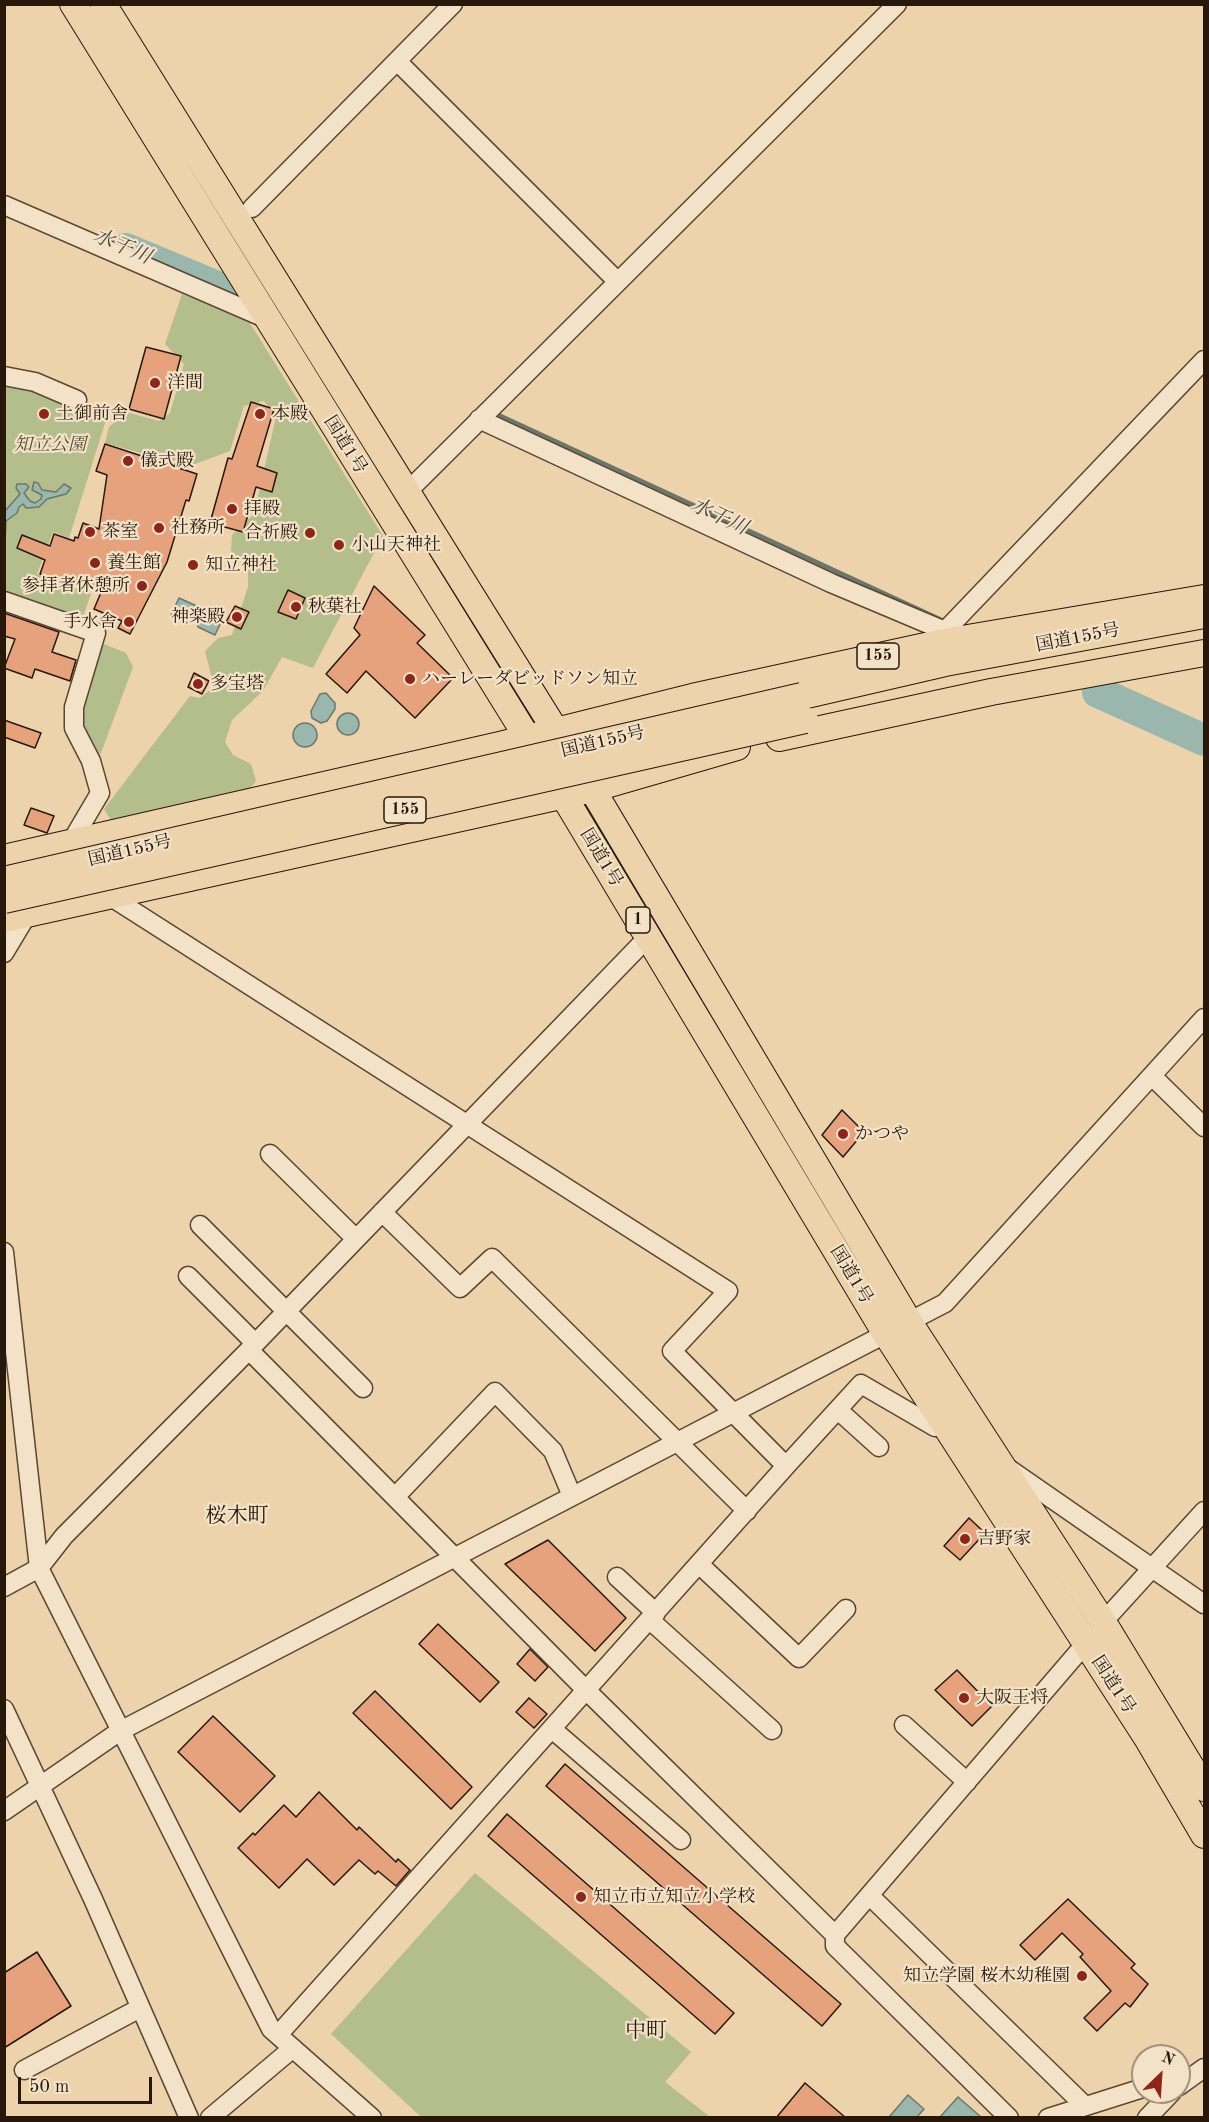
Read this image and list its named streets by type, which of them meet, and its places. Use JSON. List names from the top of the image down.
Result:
{
  "streets": {
    "highway": [
      "国道1号",
      "国道155号",
      "155",
      "1"
    ]
  },
  "crossings": [
    ["国道1号", "155"]
  ],
  "districts": ["桜木町", "中町"],
  "water": ["水干川"],
  "parks": ["知立公園"],
  "places": [
    "洋間",
    "土御前舎",
    "本殿",
    "儀式殿",
    "拝殿",
    "社務所",
    "茶室",
    "合祈殿",
    "小山天神社",
    "養生館",
    "知立神社",
    "参拝者休憩所",
    "秋葉社",
    "神楽殿",
    "手水舎",
    "ハーレーダビッドソン知立",
    "多宝塔",
    "かつや",
    "吉野家",
    "大阪王将",
    "知立市立知立小学校",
    "知立学園 桜木幼稚園"
  ],
  "scale_bar": "50 m",
  "north": "top right"
}
